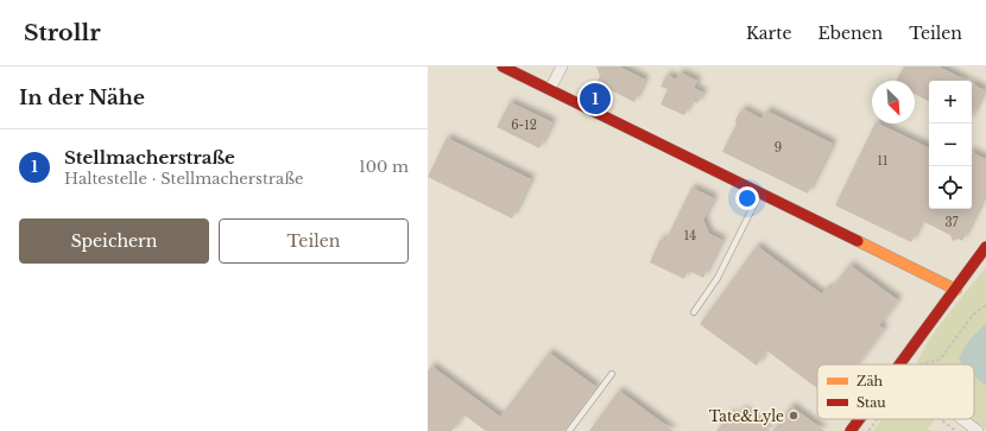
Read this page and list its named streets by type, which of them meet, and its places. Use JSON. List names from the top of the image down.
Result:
{
  "places": ["Tate&Lyle"],
  "house_numbers": [
    "6-12",
    "9",
    "11",
    "37",
    "14"
  ],
  "legend": ["Zäh", "Stau"],
  "north": "bottom right",
  "page": {
    "header": "Strollr",
    "nav": ["Karte", "Ebenen", "Teilen"],
    "heading": "In der Nähe",
    "map_buttons": ["+", "−"],
    "pins": "1",
    "list": [
      {
        "mark": "1",
        "name": "Stellmacherstraße",
        "note": "Haltestelle · Stellmacherstraße",
        "value": "100 m"
      }
    ],
    "buttons": ["Speichern", "Teilen"]
  }
}
